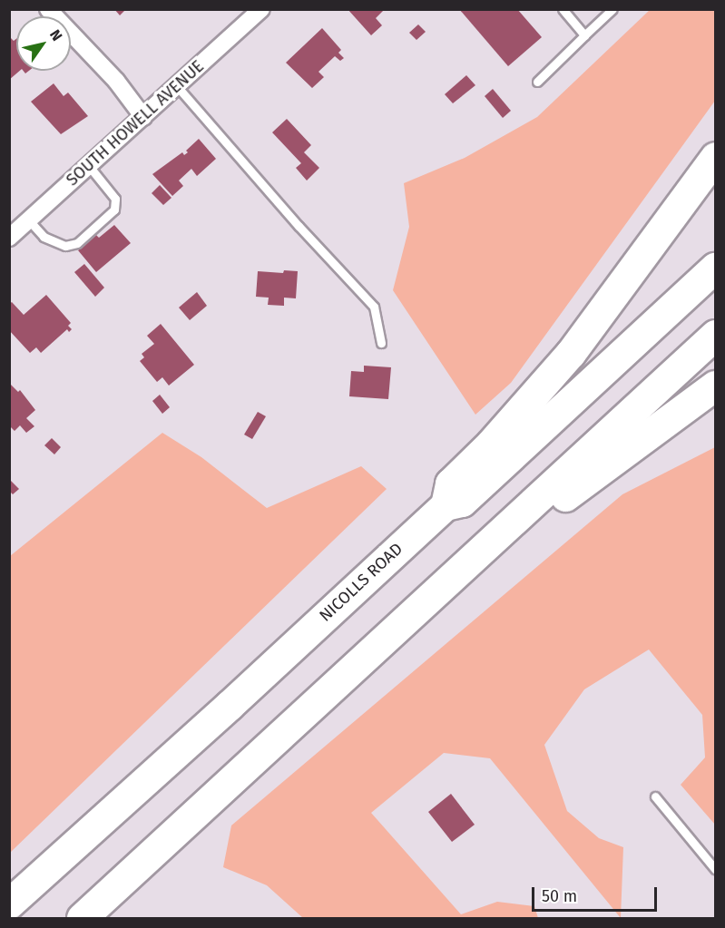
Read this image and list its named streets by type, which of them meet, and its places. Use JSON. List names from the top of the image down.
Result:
{
  "streets": {
    "highway": ["NICOLLS ROAD"],
    "street": ["SOUTH HOWELL AVENUE"]
  },
  "scale_bar": "50 m",
  "north": "top right"
}
